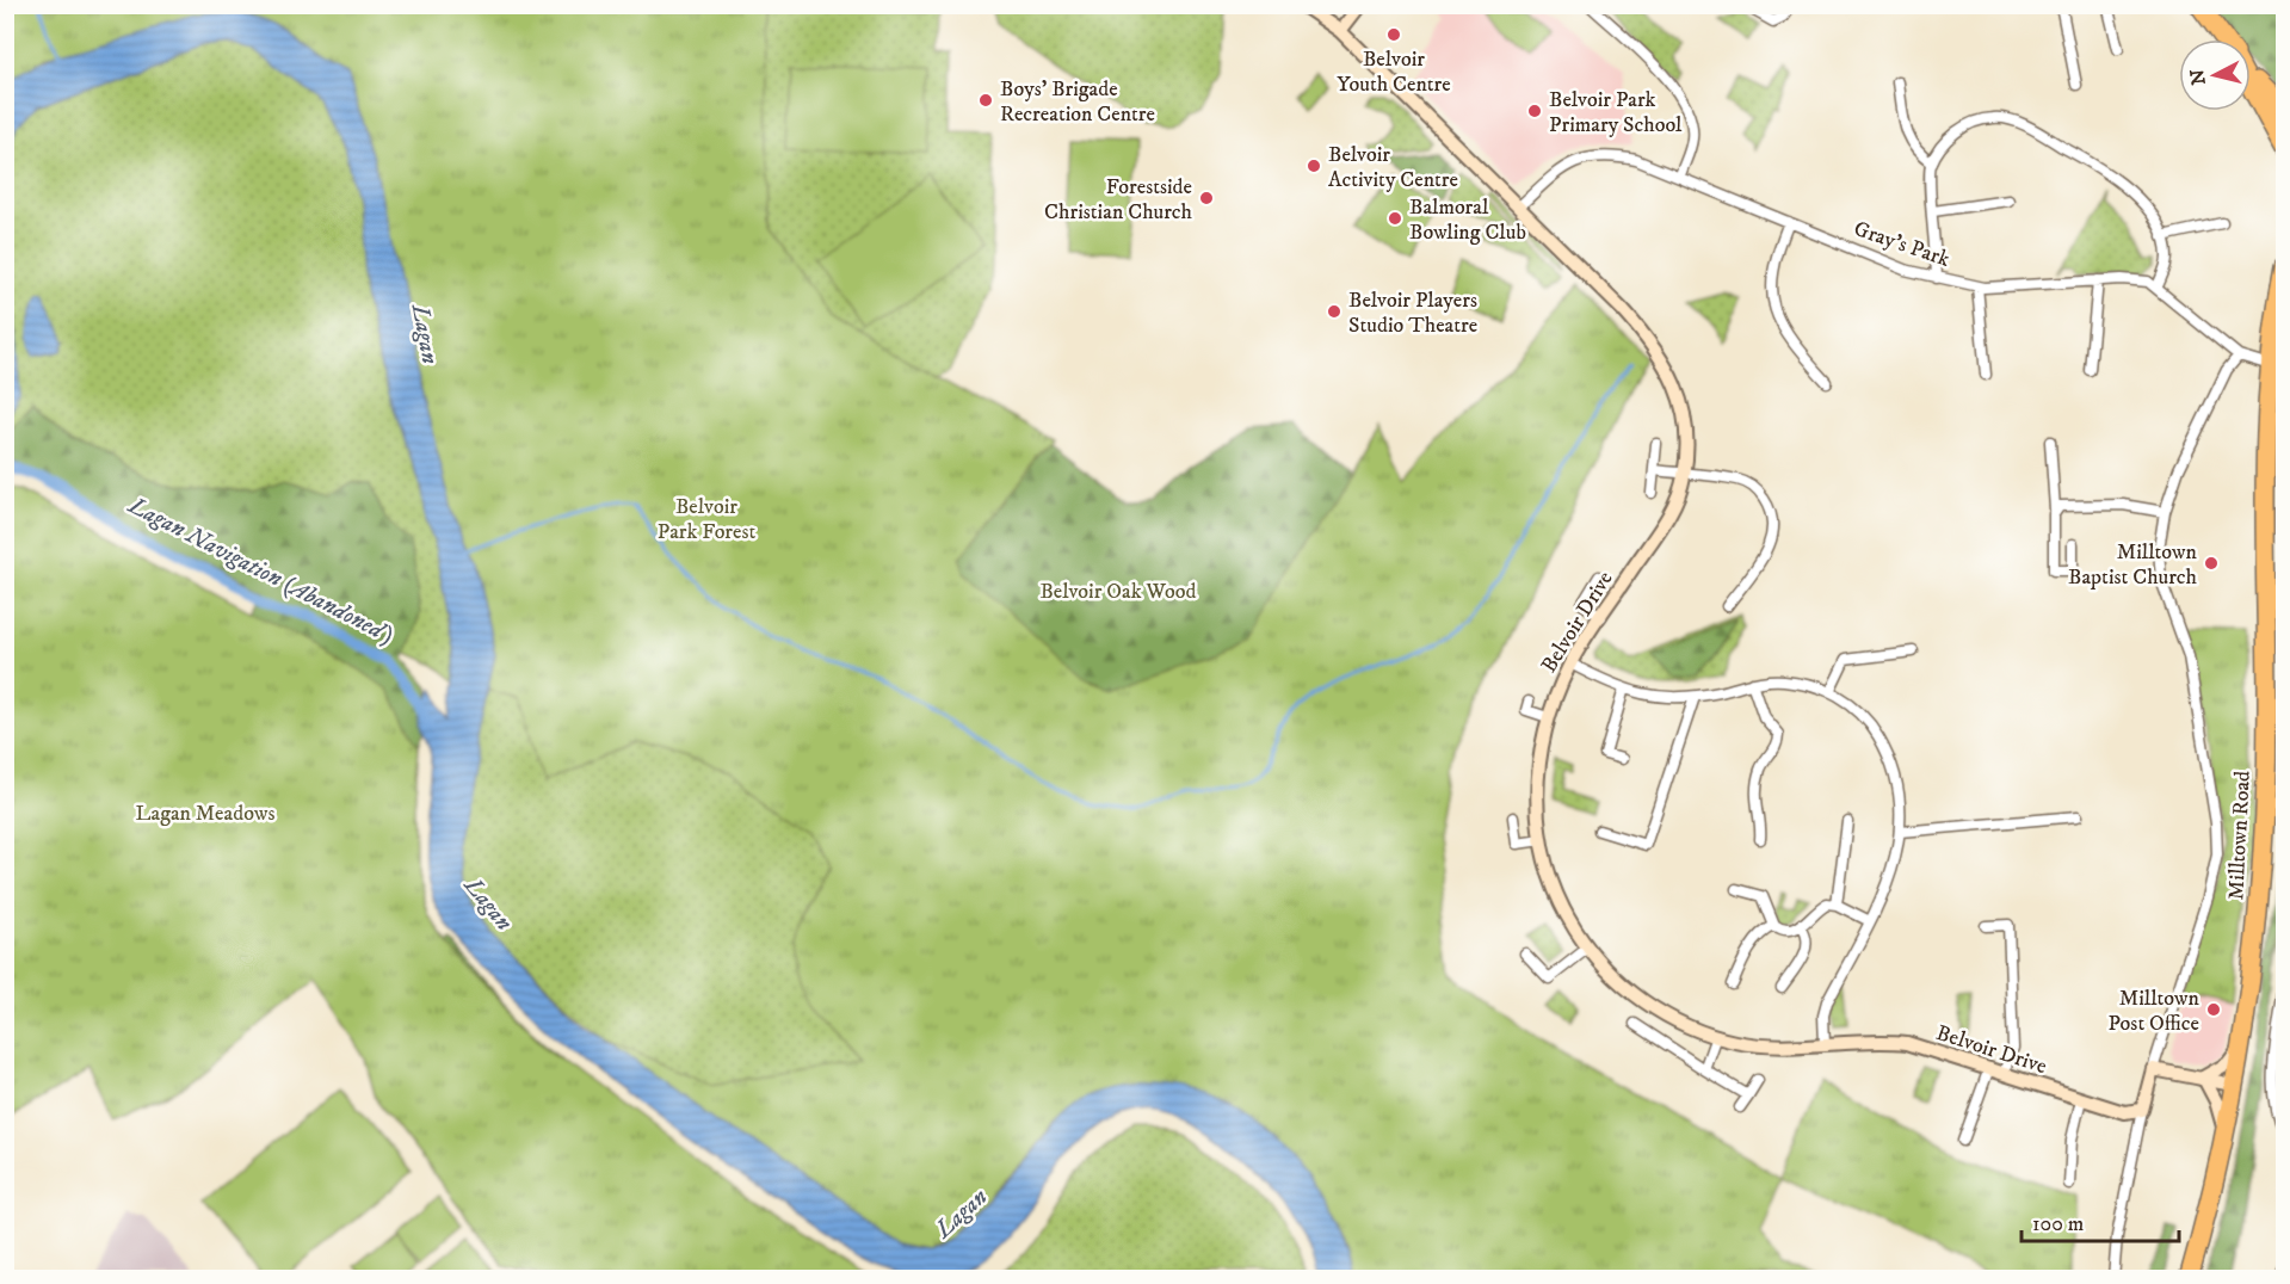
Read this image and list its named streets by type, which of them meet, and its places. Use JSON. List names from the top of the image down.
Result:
{
  "streets": {
    "highway": ["Milltown Road"],
    "street": ["Gray's Park", "Belvoir Drive"]
  },
  "crossings": [
    ["Gray's Park", "Belvoir Drive"]
  ],
  "water": ["Lagan", "Lagan Navigation (Abandoned)"],
  "parks": ["Belvoir Park Forest", "Belvoir Oak Wood", "Lagan Meadows"],
  "places": [
    "Belvoir Youth Centre",
    "Boys' Brigade Recreation Centre",
    "Belvoir Park Primary School",
    "Belvoir Activity Centre",
    "Forestside Christian Church",
    "Balmoral Bowling Club",
    "Belvoir Players Studio Theatre",
    "Milltown Baptist Church",
    "Milltown Post Office"
  ],
  "scale_bar": "100 m",
  "north": "left"
}
